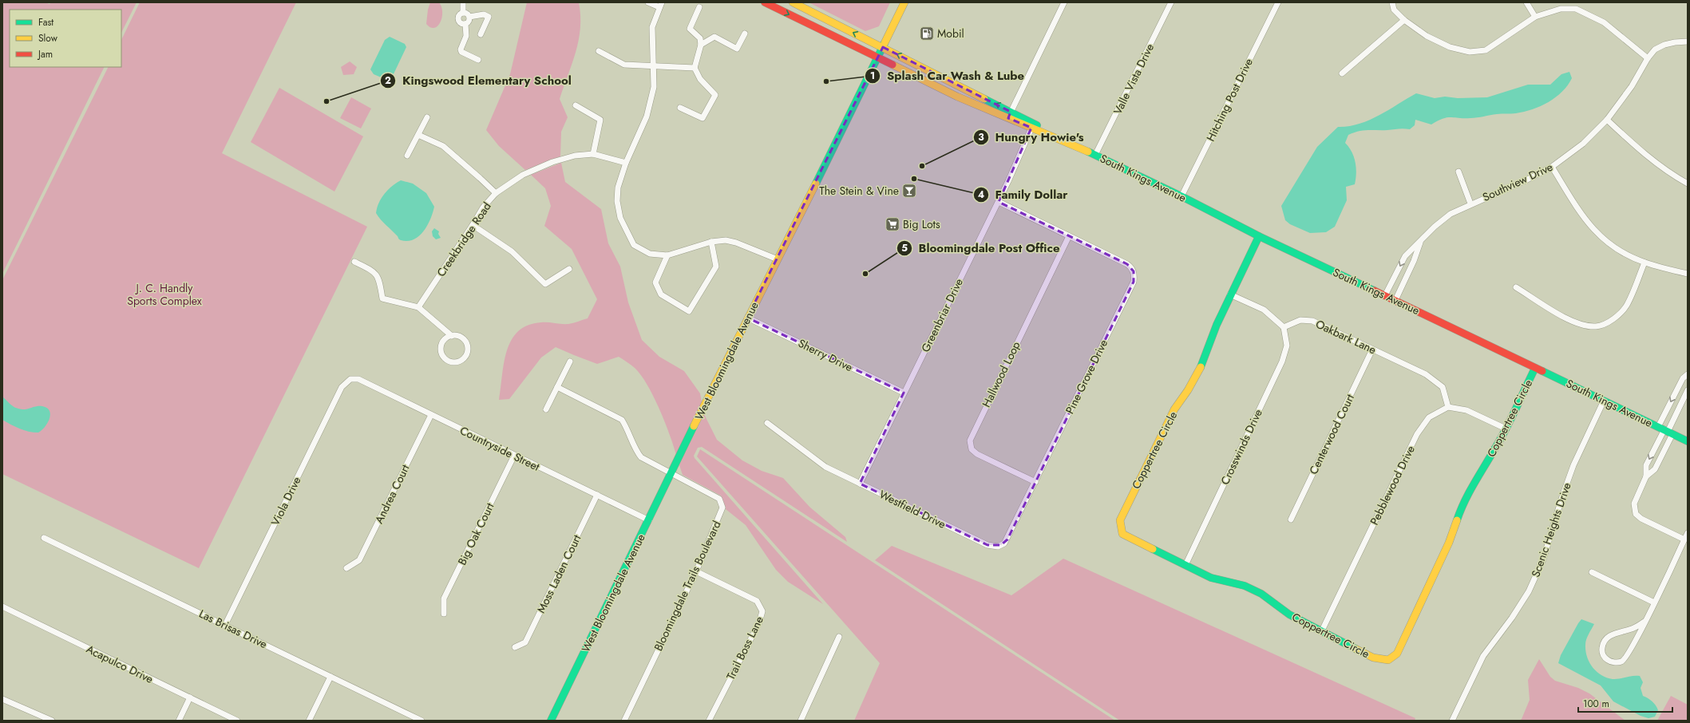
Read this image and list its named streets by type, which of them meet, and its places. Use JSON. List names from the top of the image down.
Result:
{
  "streets": {
    "street": [
      "Valle Vista Drive",
      "Hitching Post Drive",
      "South Kings Avenue",
      "Southview Drive",
      "Creekbridge Road",
      "Greenbriar Drive",
      "Oakbark Lane",
      "Sherry Drive",
      "West Bloomingdale Avenue",
      "Hallwood Loop",
      "Pine Grove Drive",
      "Coppertree Circle",
      "Centerwood Court",
      "Crosswinds Drive",
      "Countryside Street",
      "Pebblewood Drive",
      "Andrea Court",
      "Viola Drive",
      "Westfield Drive",
      "Scenic Heights Drive",
      "Big Oak Court",
      "Moss Laden Court",
      "Bloomingdale Trails Boulevard",
      "Las Brisas Drive",
      "Trail Boss Lane",
      "Acapulco Drive"
    ]
  },
  "crossings": [
    ["Valle Vista Drive", "South Kings Avenue"],
    ["Hitching Post Drive", "South Kings Avenue"],
    ["South Kings Avenue", "Southview Drive"],
    ["South Kings Avenue", "Greenbriar Drive"],
    ["South Kings Avenue", "West Bloomingdale Avenue"],
    ["South Kings Avenue", "Coppertree Circle"],
    ["South Kings Avenue", "Scenic Heights Drive"],
    ["Greenbriar Drive", "Sherry Drive"],
    ["Greenbriar Drive", "Westfield Drive"],
    ["Oakbark Lane", "Centerwood Court"],
    ["Oakbark Lane", "Crosswinds Drive"],
    ["Oakbark Lane", "Pebblewood Drive"],
    ["Sherry Drive", "West Bloomingdale Avenue"],
    ["West Bloomingdale Avenue", "Countryside Street"],
    ["West Bloomingdale Avenue", "Bloomingdale Trails Boulevard"],
    ["Hallwood Loop", "Pine Grove Drive"],
    ["Hallwood Loop", "Westfield Drive"],
    ["Pine Grove Drive", "Westfield Drive"],
    ["Coppertree Circle", "Crosswinds Drive"],
    ["Coppertree Circle", "Pebblewood Drive"],
    ["Countryside Street", "Andrea Court"],
    ["Countryside Street", "Viola Drive"],
    ["Countryside Street", "Big Oak Court"],
    ["Countryside Street", "Moss Laden Court"],
    ["Viola Drive", "Las Brisas Drive"],
    ["Bloomingdale Trails Boulevard", "Trail Boss Lane"]
  ],
  "parks": ["J. C. Handly Sports Complex"],
  "places": {
    "fuel station": ["Mobil"],
    "other": [
      "Splash Car Wash & Lube",
      "Kingswood Elementary School",
      "Hungry Howie's",
      "Family Dollar",
      "Bloomingdale Post Office"
    ],
    "bar": ["The Stein & Vine"],
    "supermarket": ["Big Lots"]
  },
  "legend": ["Fast", "Slow", "Jam"],
  "scale_bar": "100 m"
}
